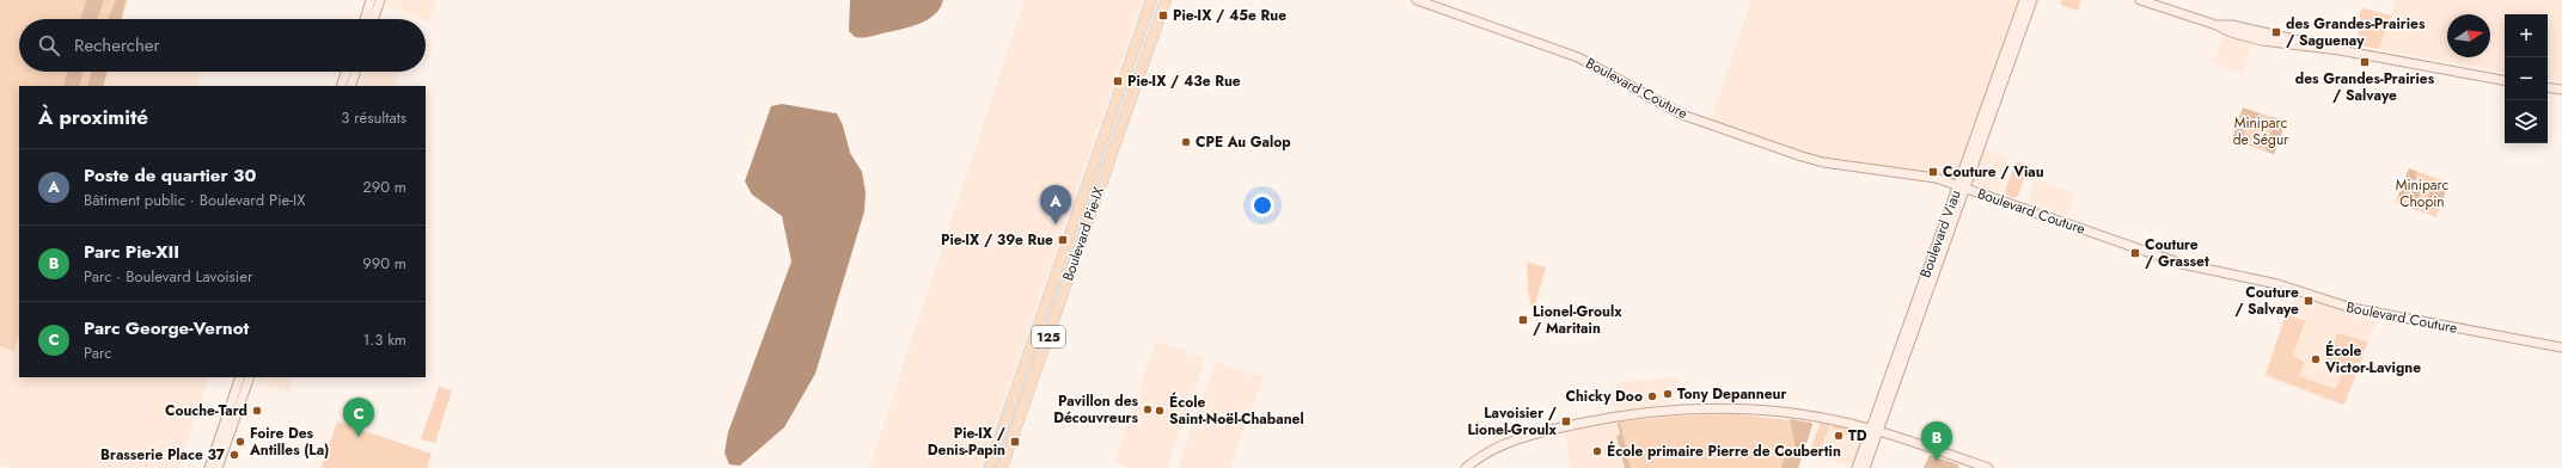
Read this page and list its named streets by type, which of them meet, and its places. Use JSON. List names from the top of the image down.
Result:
{
  "streets": {
    "main road": ["Boulevard Pie-IX", "125"],
    "street": ["Boulevard Couture", "Boulevard Viau"]
  },
  "crossings": [
    ["Boulevard Couture", "Boulevard Viau"]
  ],
  "parks": ["Miniparc de Ségur", "Miniparc Chopin"],
  "places": {
    "transit": [
      "Pie-IX / 45e Rue",
      "des Grandes-Prairies / Saguenay",
      "des Grandes-Prairies / Salvaye",
      "Pie-IX / 43e Rue",
      "Couture / Viau",
      "Pie-IX / 39e Rue",
      "Couture / Grasset",
      "Couture / Salvaye",
      "Lionel-Groulx / Maritain",
      "Lavoisier / Lionel-Groulx",
      "Pie-IX / Denis-Papin"
    ],
    "other": [
      "CPE Au Galop",
      "École Victor-Lavigne",
      "Tony Depanneur",
      "Chicky Doo",
      "Pavillon des Découvreurs",
      "Couche-Tard",
      "École Saint-Noël-Chabanel",
      "TD",
      "Foire Des Antilles (La)",
      "École primaire Pierre de Coubertin",
      "Brasserie Place 37"
    ]
  },
  "north": "right",
  "page": {
    "map_buttons": ["+", "−"],
    "search": "Rechercher",
    "heading": ["À proximité", "3 résultats"],
    "list": [
      {
        "mark": "A",
        "name": "Poste de quartier 30",
        "note": "Bâtiment public · Boulevard Pie-IX",
        "value": "290 m"
      },
      {
        "mark": "B",
        "name": "Parc Pie-XII",
        "note": "Parc · Boulevard Lavoisier",
        "value": "990 m"
      },
      {
        "mark": "C",
        "name": "Parc George-Vernot",
        "note": "Parc",
        "value": "1.3 km"
      }
    ],
    "pins": ["A", "C", "B"]
  }
}
